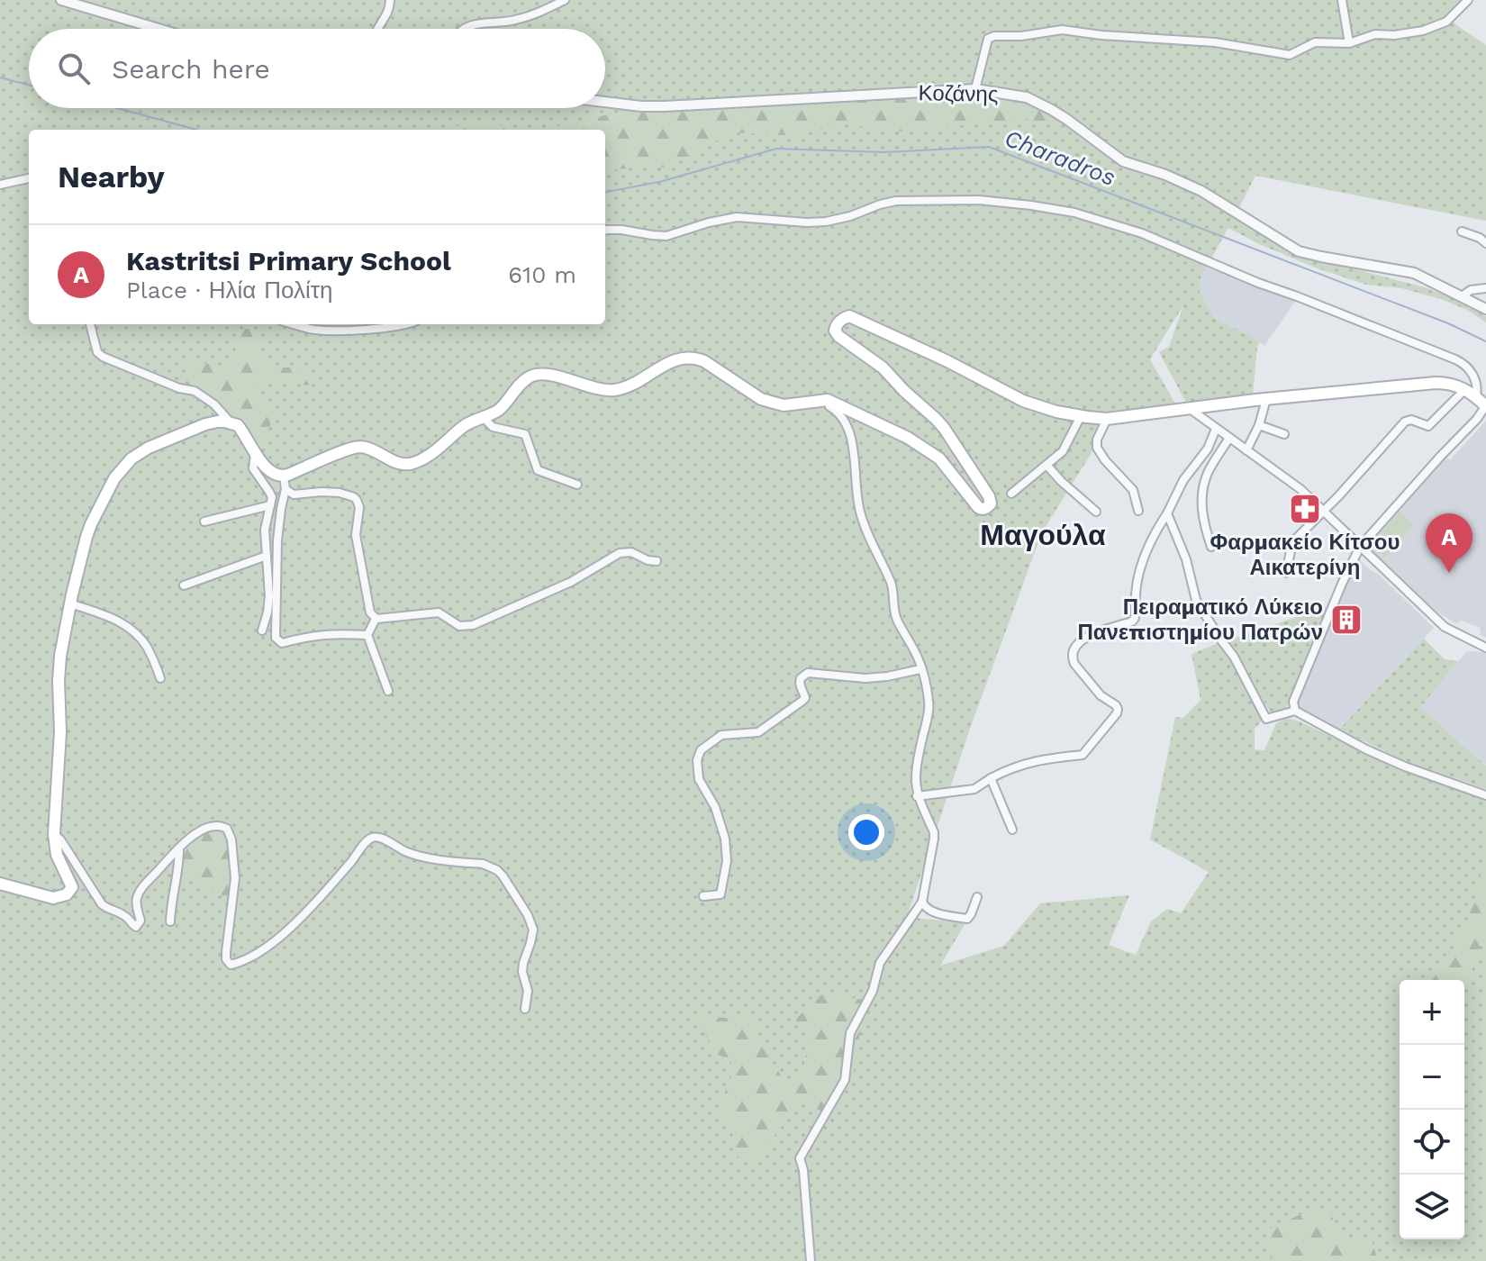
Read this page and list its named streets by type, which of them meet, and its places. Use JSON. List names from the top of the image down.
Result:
{
  "streets": {
    "street": ["Κοζάνης"]
  },
  "districts": ["Μαγούλα"],
  "water": ["Charadros"],
  "places": {
    "pharmacy": ["Φαρμακείο Κίτσου Αικατερίνη"],
    "building": ["Πειραματικό Λύκειο Πανεπιστημίου Πατρών"]
  },
  "page": {
    "search": "Search here",
    "heading": "Nearby",
    "list": [
      {
        "mark": "A",
        "name": "Kastritsi Primary School",
        "note": "Place · Ηλία Πολίτη",
        "value": "610 m"
      }
    ],
    "pins": "A",
    "map_buttons": ["+", "−"]
  }
}
